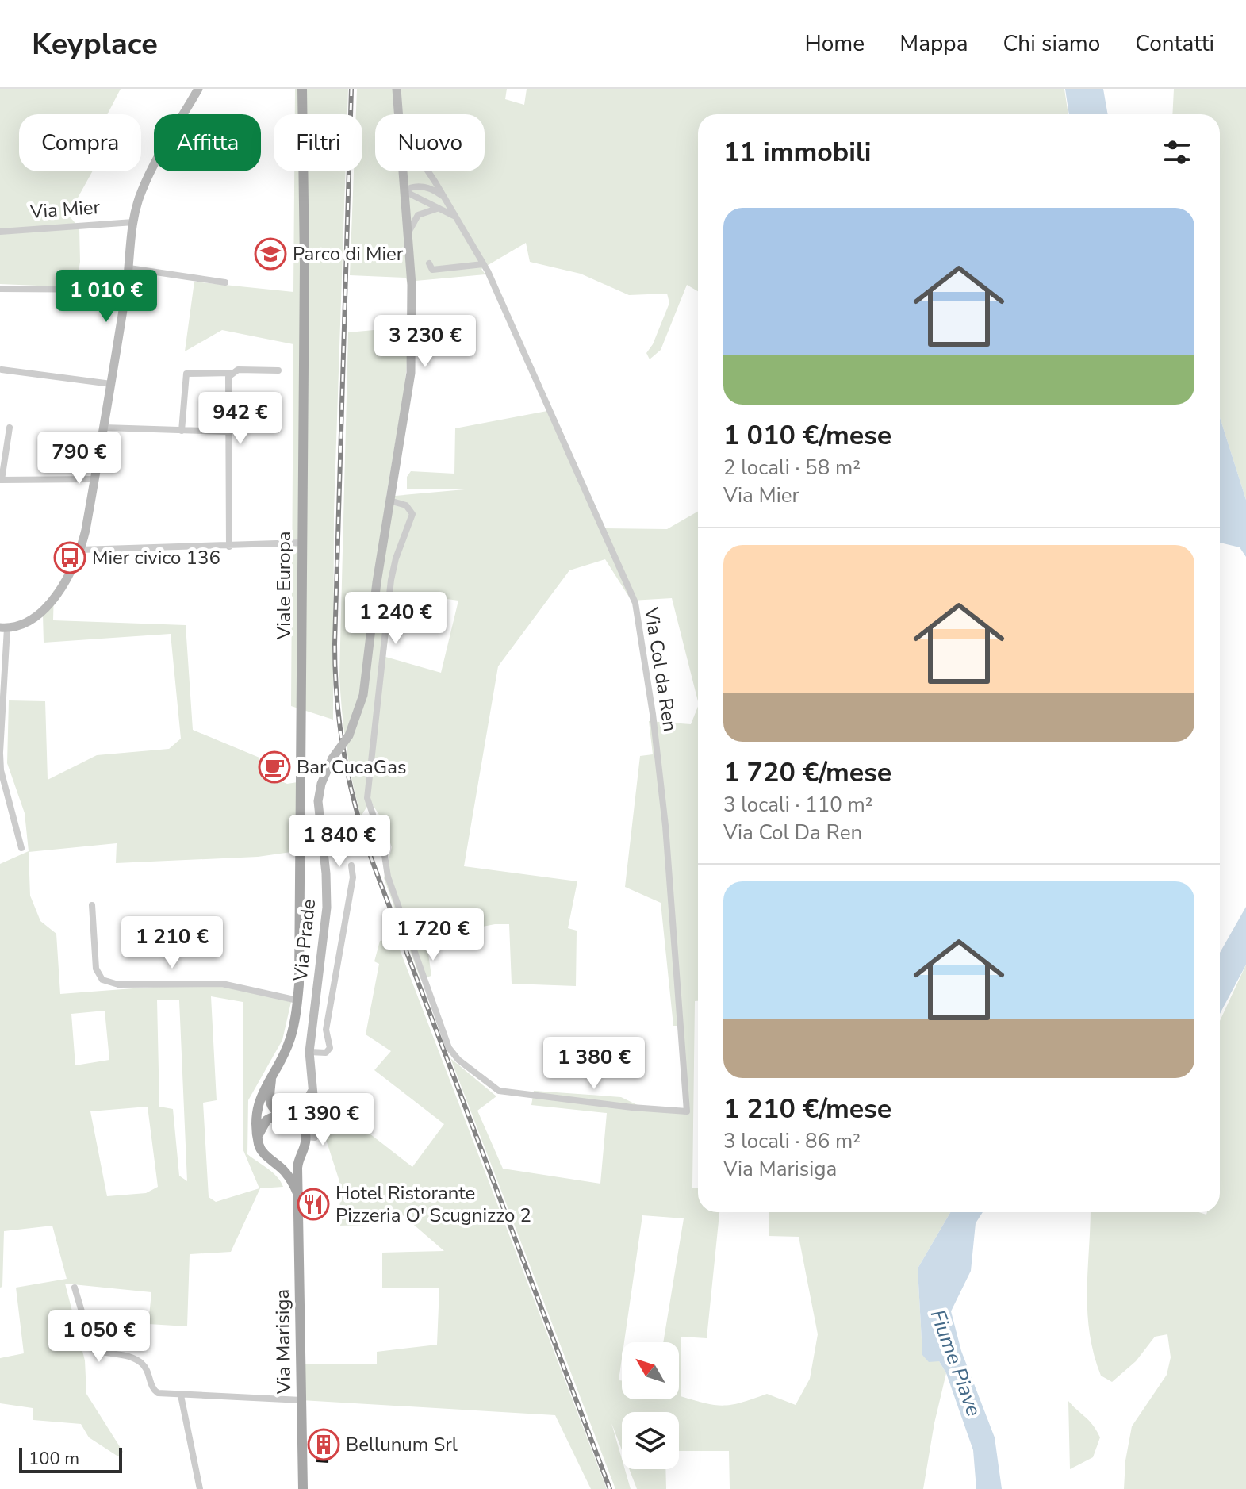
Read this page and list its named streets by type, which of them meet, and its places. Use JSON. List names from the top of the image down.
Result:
{
  "streets": {
    "main road": ["Viale Europa", "Via Prade", "Via Marisiga"],
    "street": ["Via Mier", "Via Col da Ren"]
  },
  "crossings": [
    ["Viale Europa", "Via Prade"],
    ["Viale Europa", "Via Marisiga"],
    ["Via Col da Ren", "Via Prade"],
    ["Via Prade", "Via Marisiga"]
  ],
  "water": ["Fiume Piave"],
  "places": {
    "school or university": ["Parco di Mier"],
    "bus stop": ["Mier civico 136"],
    "cafe": ["Bar CucaGas"],
    "restaurant": ["Hotel Ristorante Pizzeria O' Scugnizzo 2"],
    "building": ["Bellunum Srl"]
  },
  "scale_bar": "100 m",
  "north": "top left",
  "page": {
    "header": "Keyplace",
    "nav": [
      "Home",
      "Mappa",
      "Chi siamo",
      "Contatti"
    ],
    "chip": [
      "Compra",
      "Affitta",
      "Filtri",
      "Nuovo"
    ],
    "heading": "11 immobili",
    "list": [
      {
        "name": "1 010 €/mese",
        "note": "2 locali · 58 m² · Via Mier"
      },
      {
        "name": "1 720 €/mese",
        "note": "3 locali · 110 m² · Via Col Da Ren"
      },
      {
        "name": "1 210 €/mese",
        "note": "3 locali · 86 m² · Via Marisiga"
      }
    ],
    "price": [
      "1 010 €",
      "3 230 €",
      "942 €",
      "790 €",
      "1 240 €",
      "1 840 €",
      "1 720 €",
      "1 210 €",
      "1 380 €",
      "1 390 €",
      "1 050 €"
    ],
    "scale": "100 m"
  }
}
